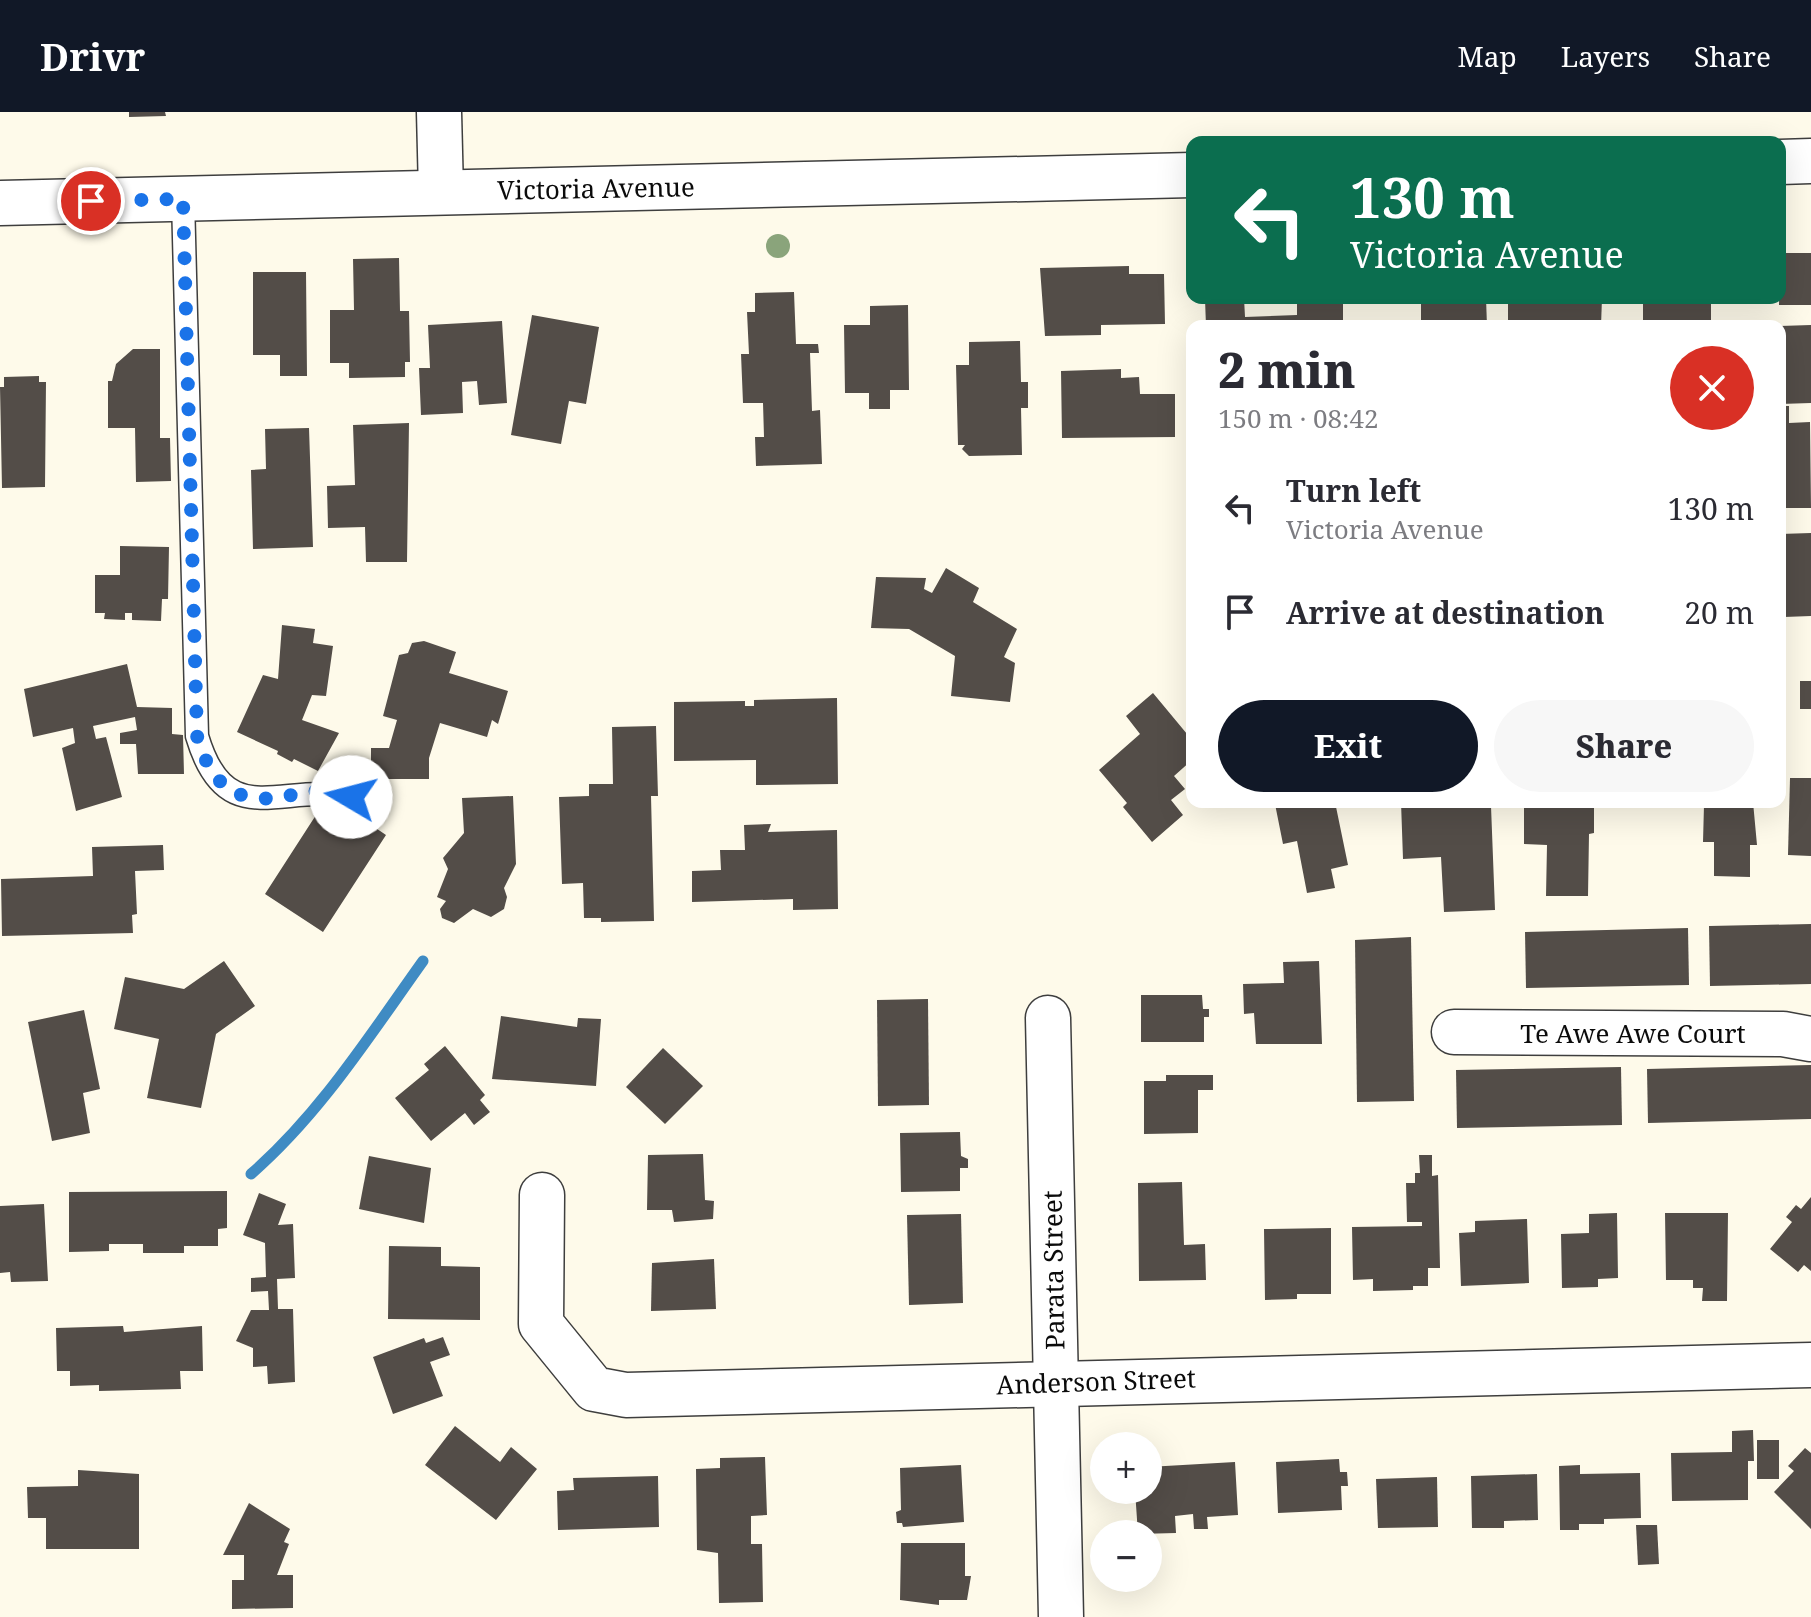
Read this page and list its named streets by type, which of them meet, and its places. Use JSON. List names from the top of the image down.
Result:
{
  "streets": {
    "street": [
      "Victoria Avenue",
      "Te Awe Awe Court",
      "Parata Street",
      "Anderson Street"
    ]
  },
  "crossings": [
    ["Parata Street", "Anderson Street"]
  ],
  "page": {
    "header": "Drivr",
    "nav": ["Map", "Layers", "Share"],
    "turn": ["130 m", "Victoria Avenue"],
    "heading": ["2 min", "150 m · 08:42"],
    "list": [
      {
        "name": "Turn left",
        "note": "Victoria Avenue",
        "value": "130 m"
      },
      {
        "name": "Arrive at destination",
        "value": "20 m"
      }
    ],
    "buttons": ["Exit", "Share"],
    "map_buttons": ["+", "−"]
  }
}
